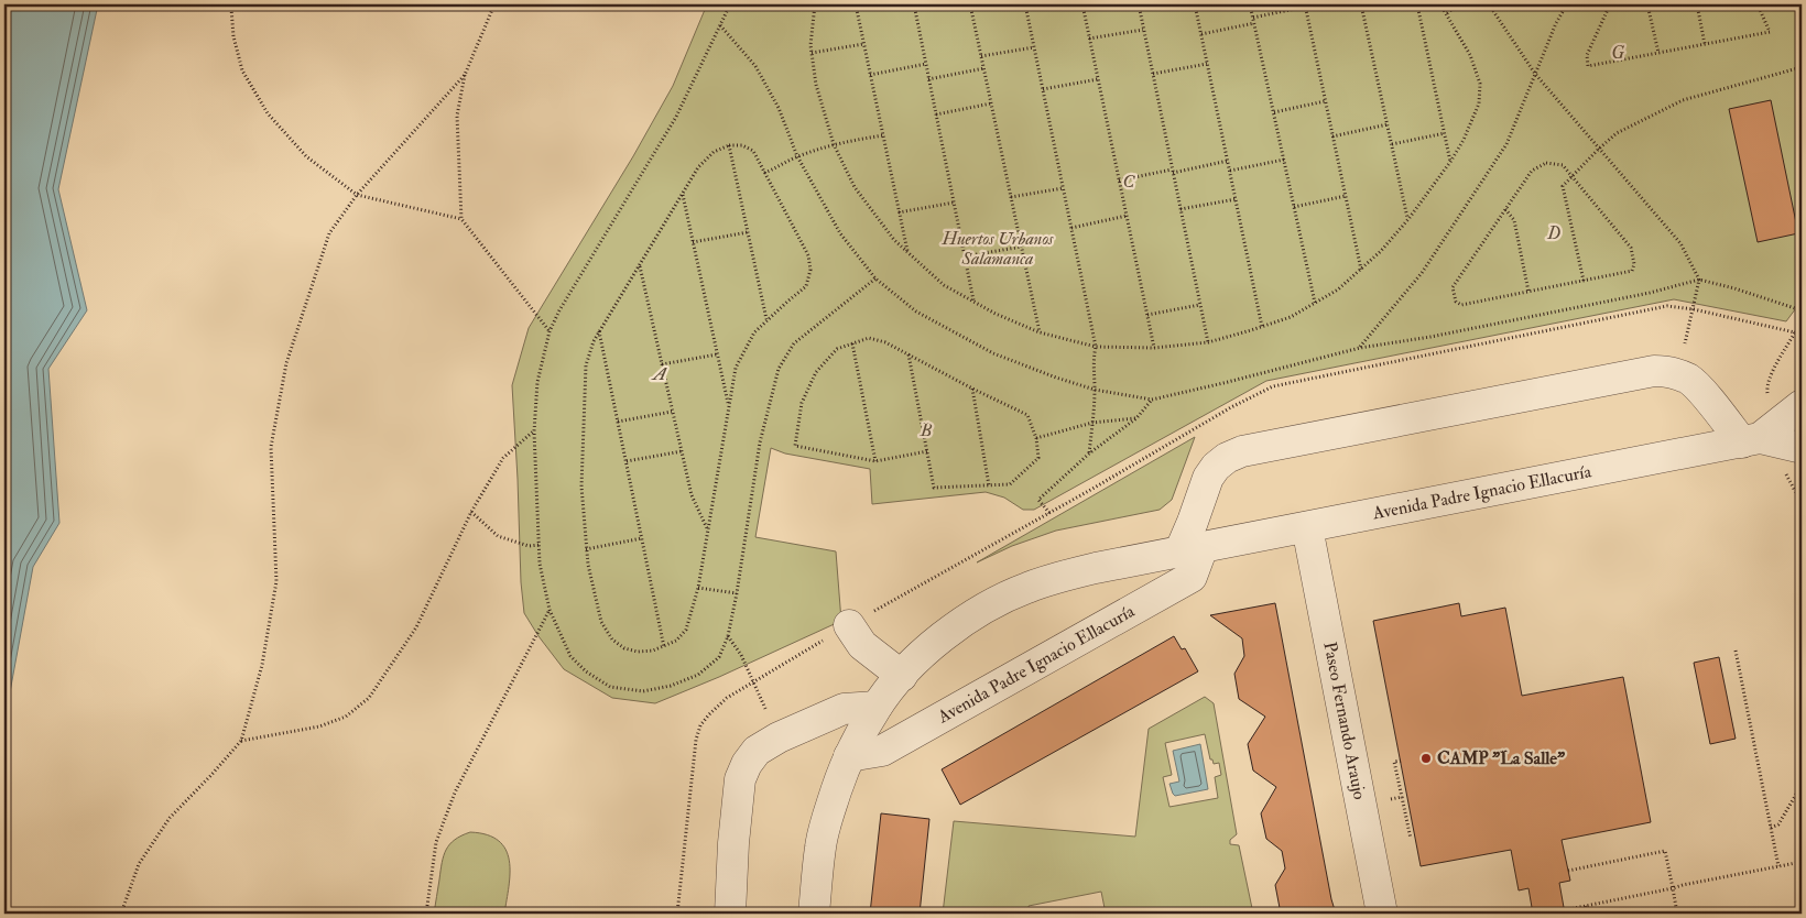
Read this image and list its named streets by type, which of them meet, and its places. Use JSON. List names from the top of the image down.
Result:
{
  "streets": {
    "street": ["Avenida Padre Ignacio Ellacuría", "Paseo Fernando Araujo"]
  },
  "crossings": [
    ["Avenida Padre Ignacio Ellacuría", "Paseo Fernando Araujo"]
  ],
  "parks": [
    "G",
    "C",
    "D",
    "Huertos Urbanos Salamanca",
    "A",
    "B"
  ],
  "places": ["CAMP \"La Salle\""]
}
